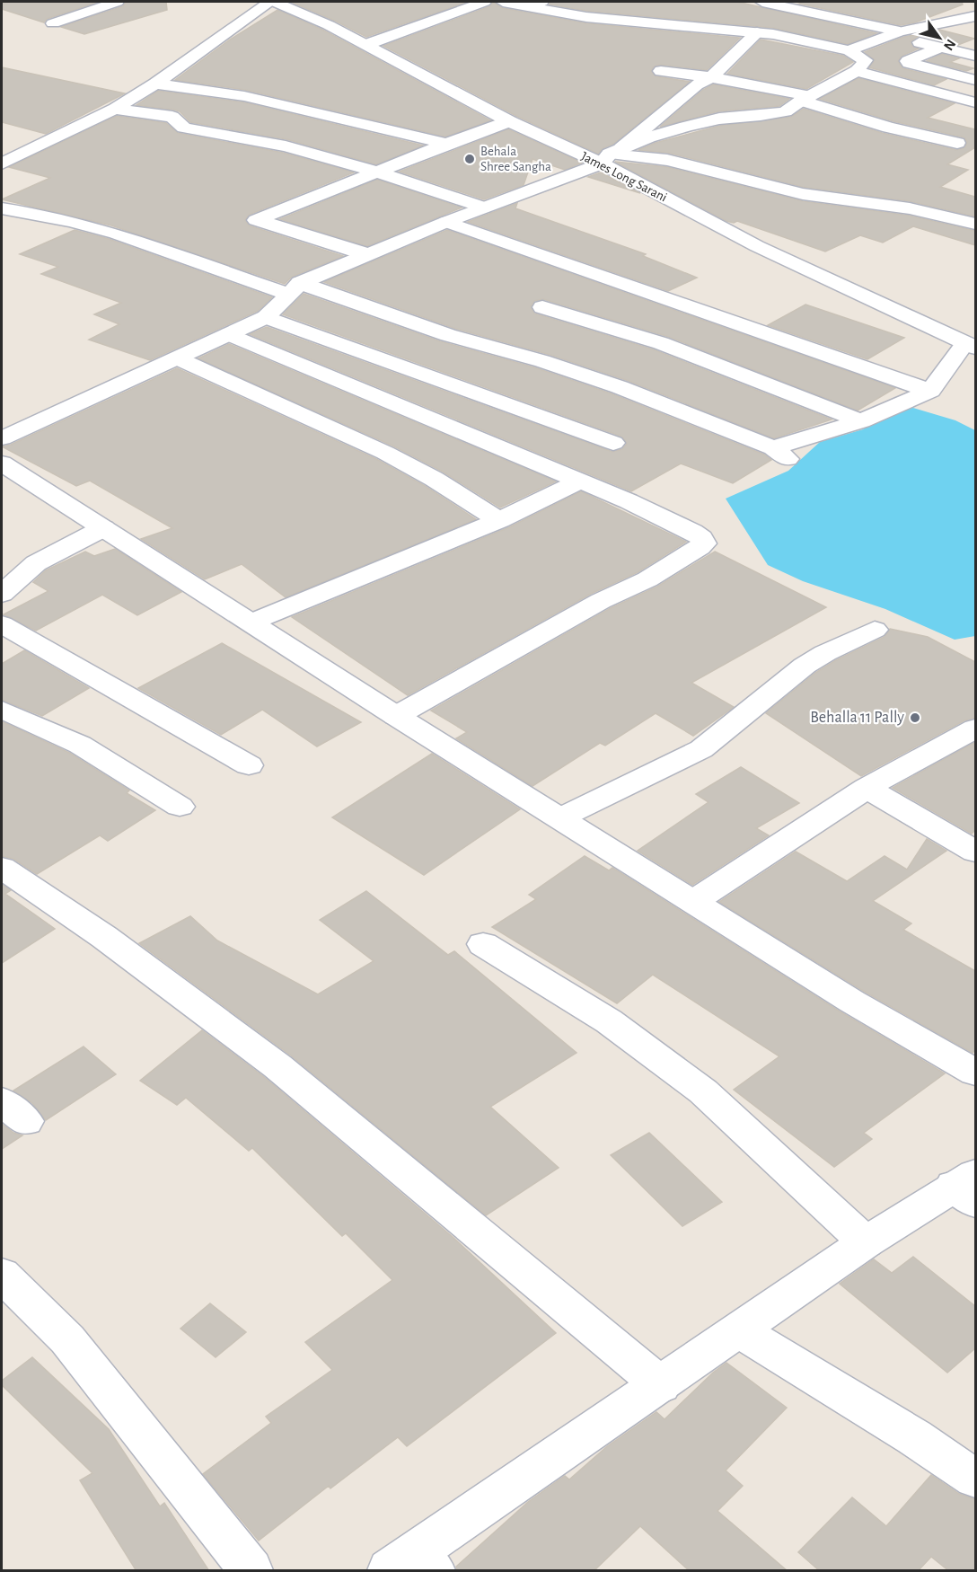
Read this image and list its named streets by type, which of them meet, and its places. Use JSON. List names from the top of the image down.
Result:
{
  "streets": {
    "street": ["James Long Sarani"]
  },
  "places": ["Behala Shree Sangha", "Behalla 11 Pally"],
  "north": "bottom right"
}
